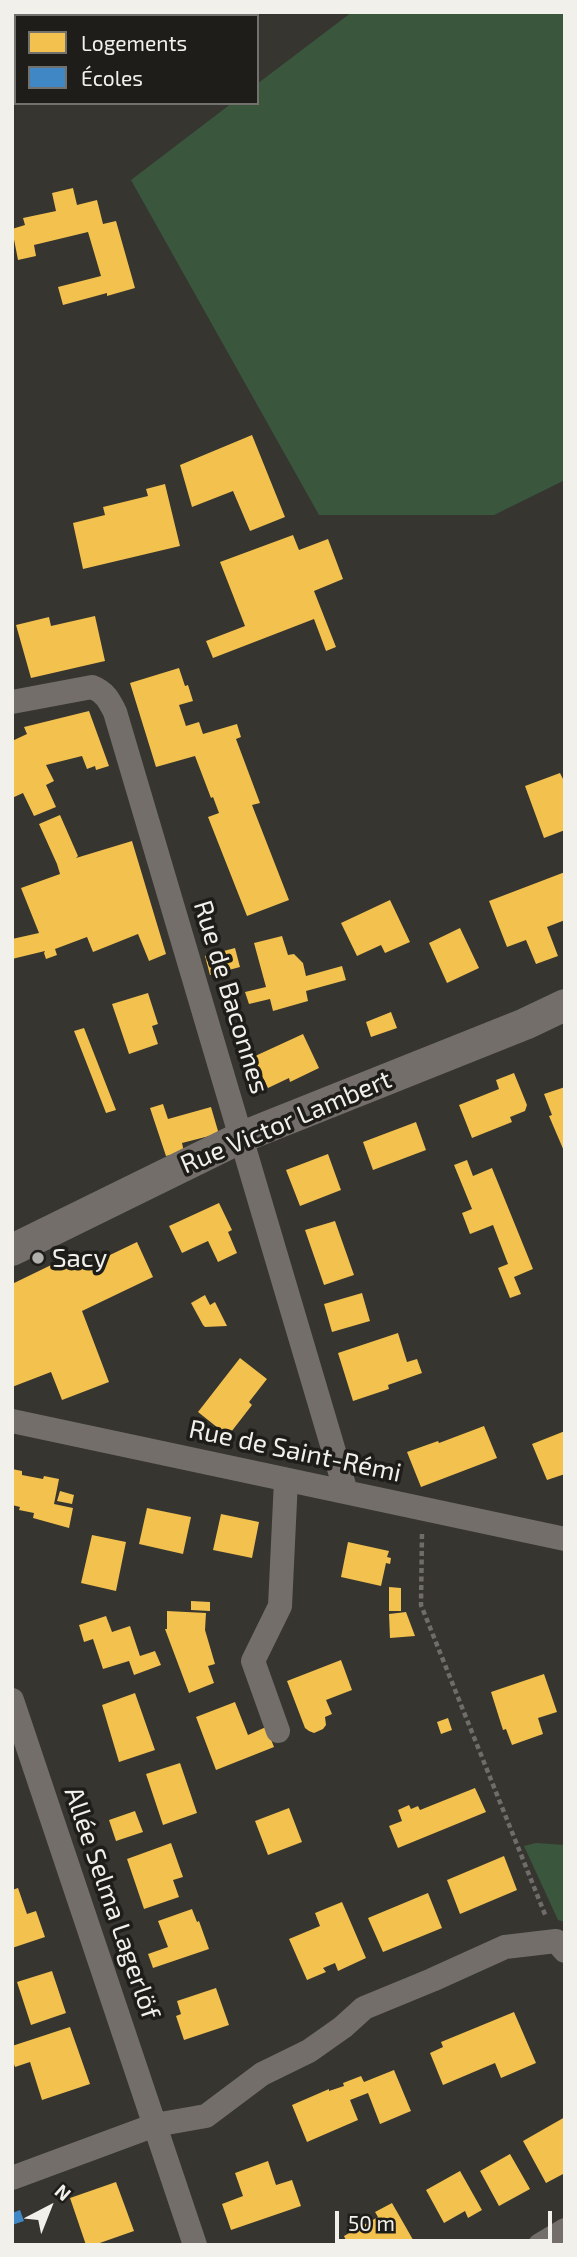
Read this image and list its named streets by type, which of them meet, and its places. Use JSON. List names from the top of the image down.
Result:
{
  "streets": {
    "street": [
      "Rue de Baconnes",
      "Rue Victor Lambert",
      "Rue de Saint-Rémi",
      "Allée Selma Lagerlöf"
    ]
  },
  "crossings": [
    ["Rue de Baconnes", "Rue Victor Lambert"],
    ["Rue de Baconnes", "Rue de Saint-Rémi"]
  ],
  "places": ["Sacy"],
  "legend": ["Logements", "Écoles"],
  "scale_bar": "50 m",
  "north": "top right"
}
